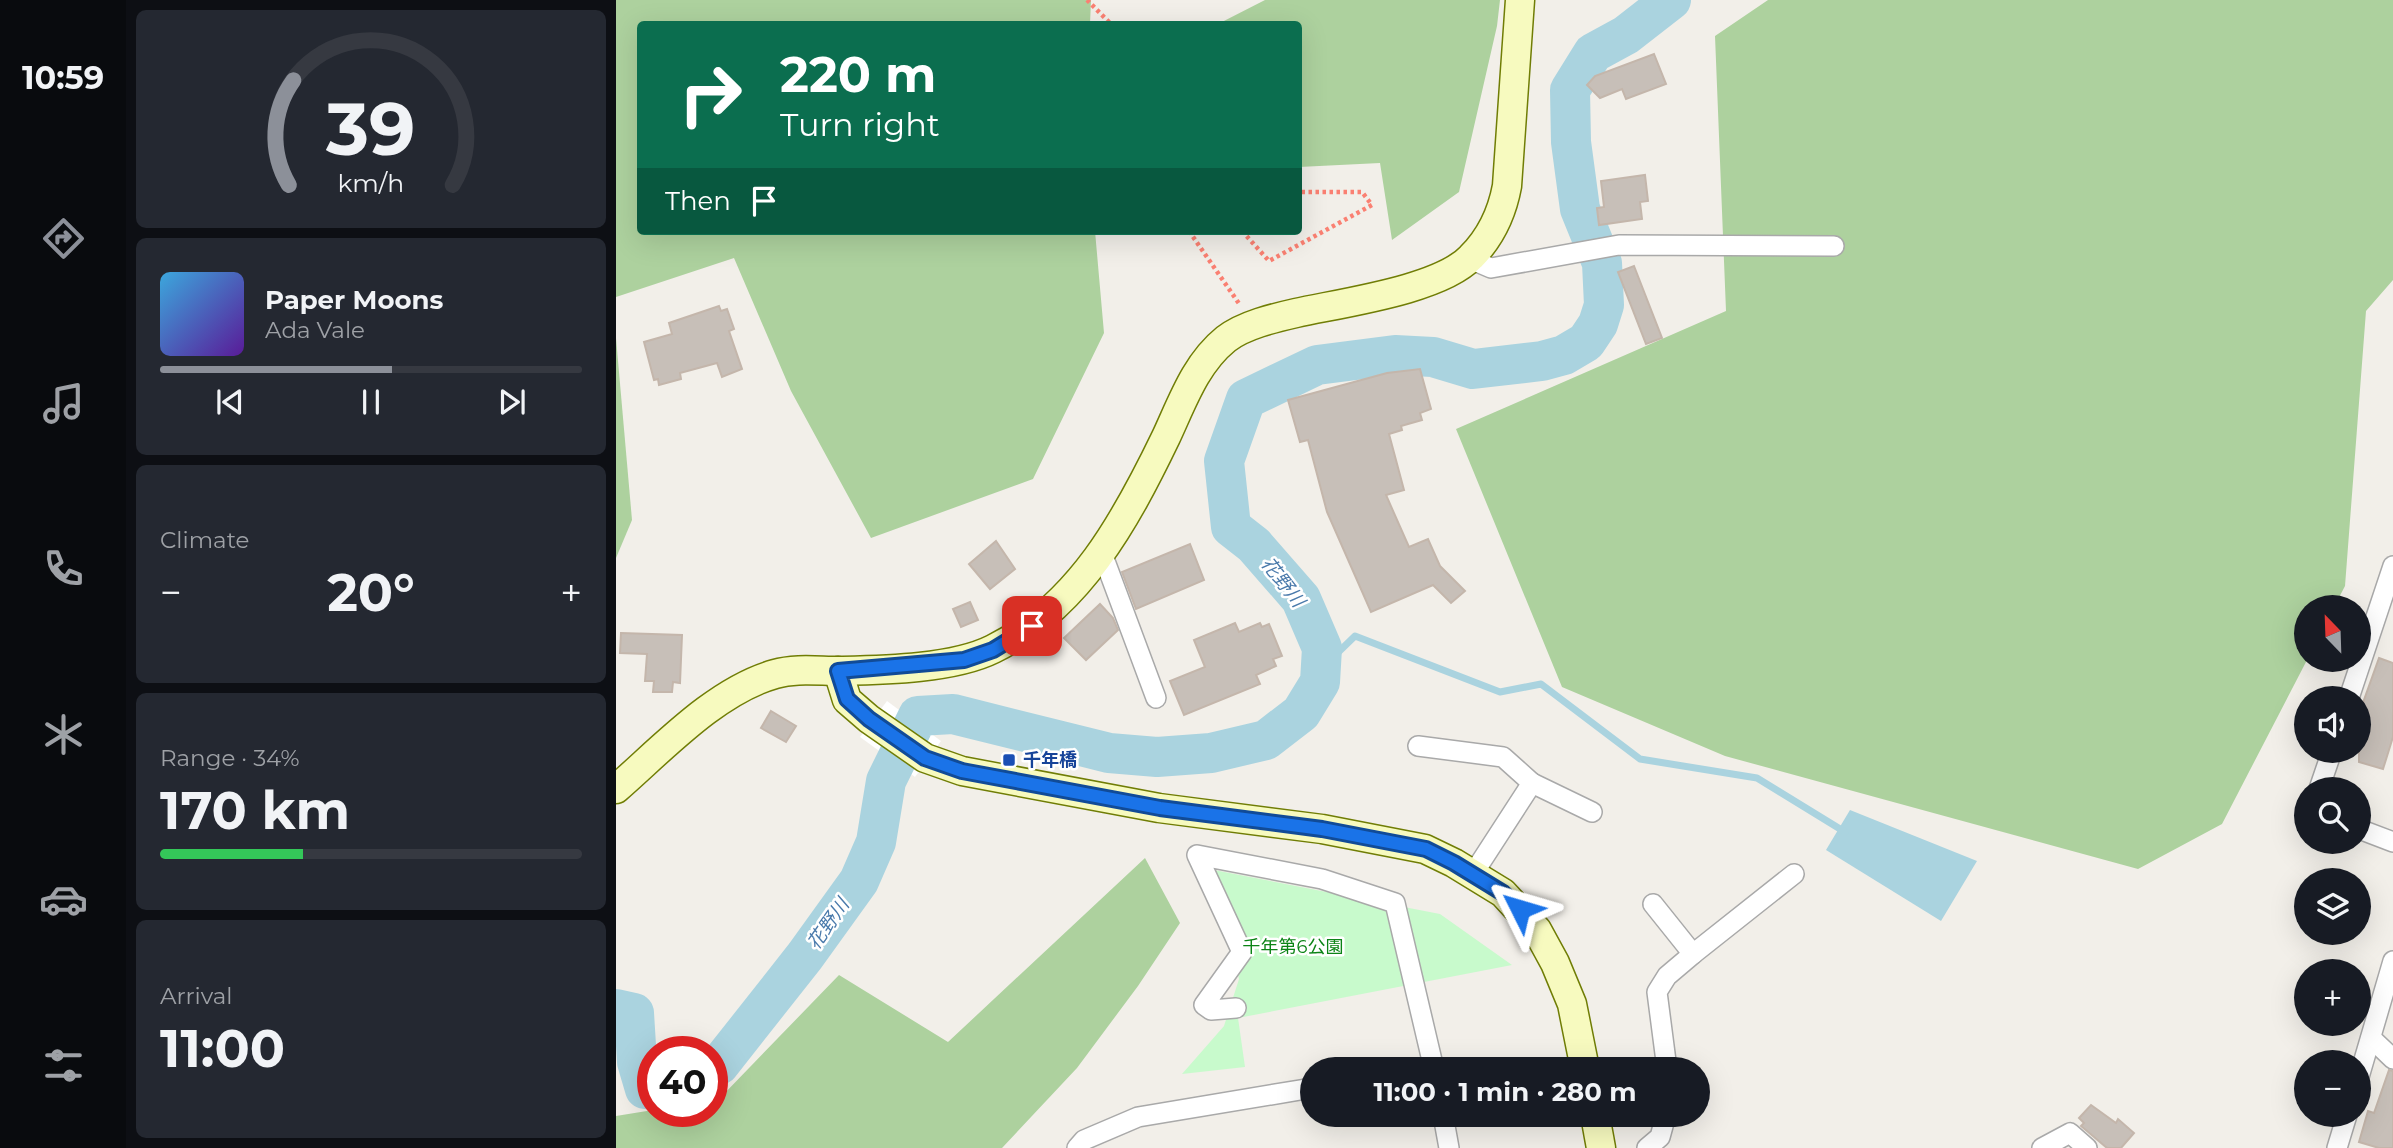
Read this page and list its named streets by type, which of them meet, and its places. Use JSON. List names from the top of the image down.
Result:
{
  "water": ["花野川"],
  "parks": ["千年第6公園"],
  "places": {
    "transit": ["千年橋"]
  },
  "north": "top left",
  "page": {
    "tabs": "10:59",
    "turn": ["220 m", "Turn right"],
    "then": "Then",
    "song": ["Paper Moons", "Ada Vale"],
    "tile": [
      "Climate",
      ["Range · 34%", "170 km"],
      ["Arrival", "11:00"]
    ],
    "heat": ["−", "20°", "+"],
    "map_buttons": ["+", "−"],
    "limit": "40",
    "trip": "11:00 · 1 min · 280 m",
    "gauge": ["39", "km/h"]
  }
}
